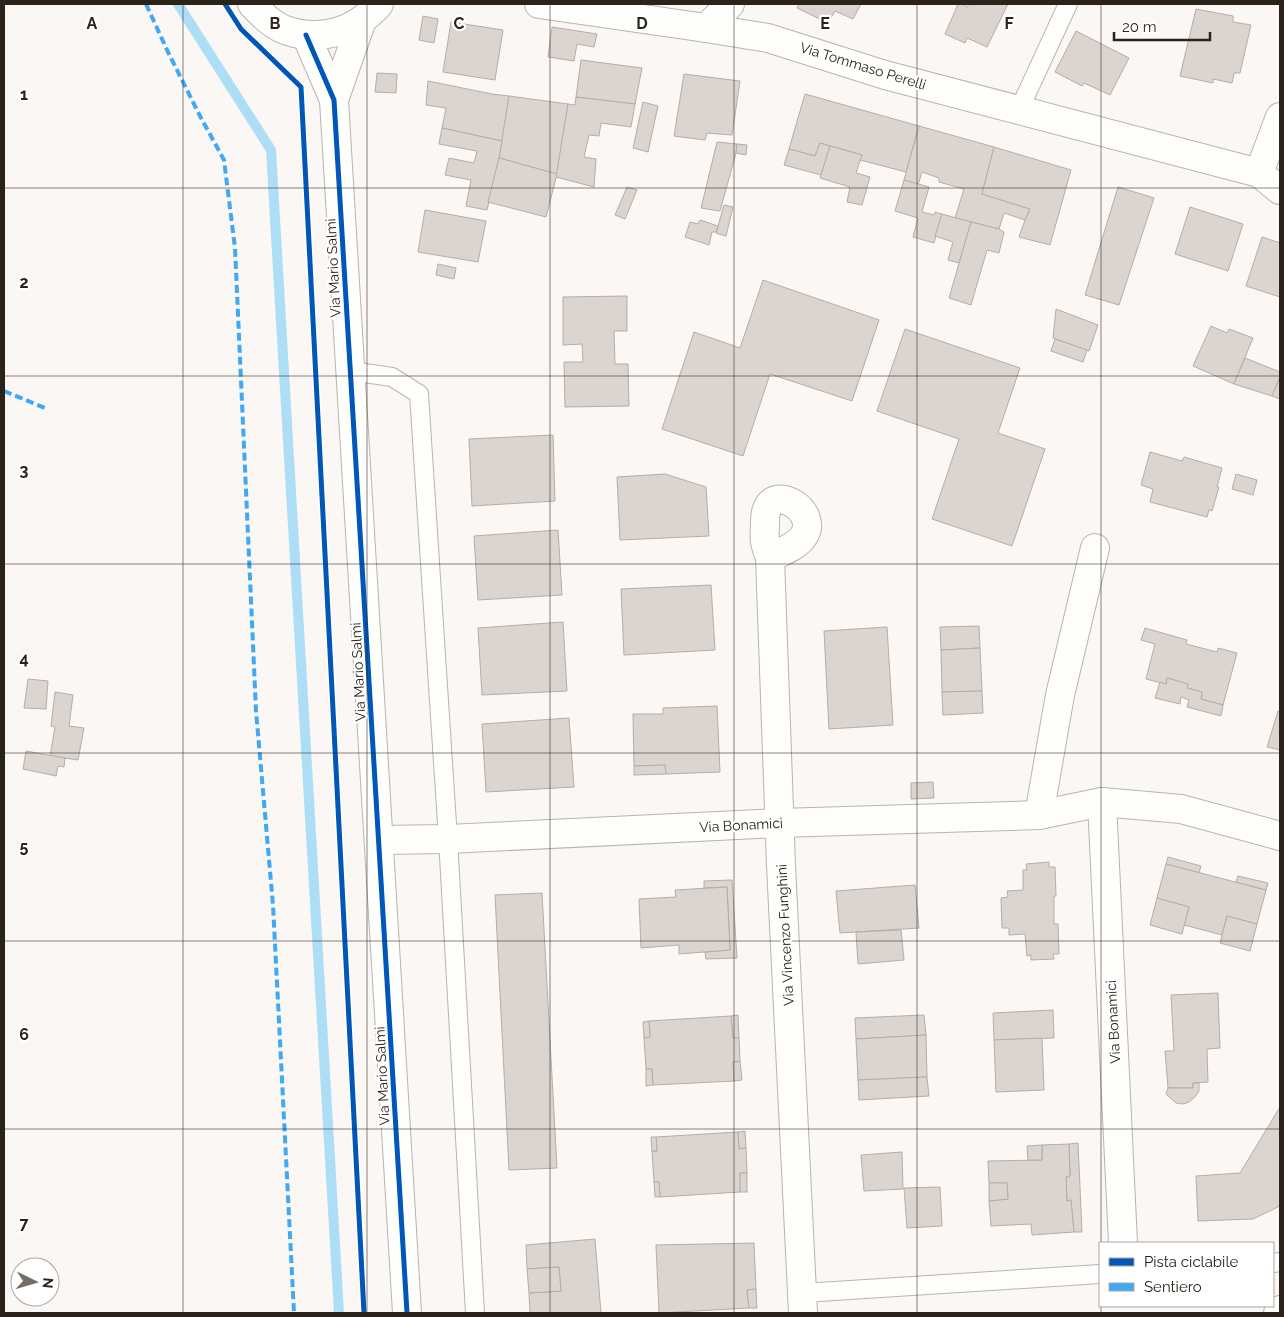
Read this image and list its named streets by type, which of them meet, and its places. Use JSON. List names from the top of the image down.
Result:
{
  "streets": {
    "street": [
      "Via Tommaso Perelli",
      "Via Mario Salmi",
      "Via Bonamici",
      "Via Vincenzo Funghini"
    ]
  },
  "crossings": [
    ["Via Mario Salmi", "Via Bonamici"],
    ["Via Bonamici", "Via Vincenzo Funghini"]
  ],
  "legend": ["Pista ciclabile", "Sentiero"],
  "scale_bar": "20 m",
  "north": "right",
  "grid": {
    "columns": [
      "A",
      "B",
      "C",
      "D",
      "E",
      "F"
    ],
    "rows": [
      "1",
      "2",
      "3",
      "4",
      "5",
      "6",
      "7"
    ]
  }
}
